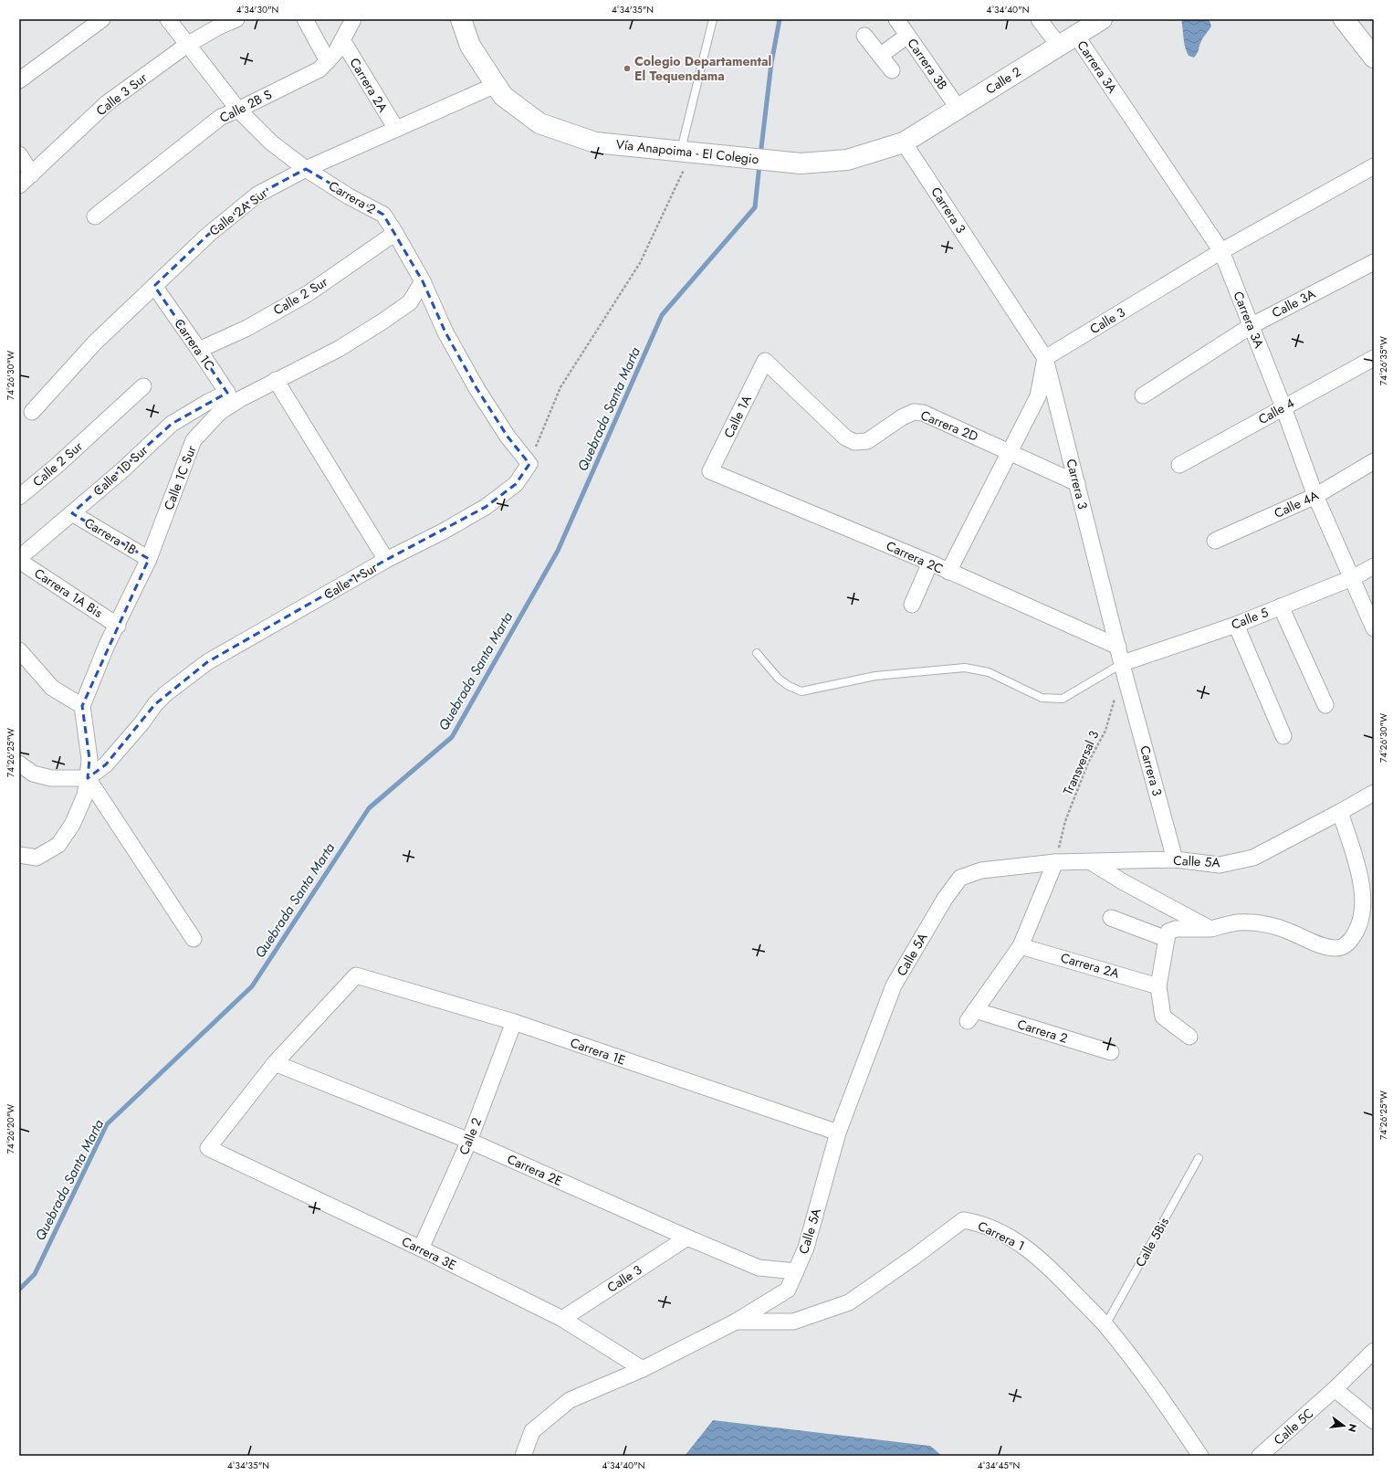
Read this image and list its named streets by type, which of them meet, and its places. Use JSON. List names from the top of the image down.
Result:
{
  "streets": {
    "main road": ["Calle 2", "Vía Anapoima - El Colegio"],
    "street": [
      "Carrera 3B",
      "Carrera 3A",
      "Carrera 2A",
      "Calle 3 Sur",
      "Calle 2B S",
      "Carrera 2",
      "Carrera 3",
      "Calle 2A Sur",
      "Calle 2 Sur",
      "Calle 3A",
      "Calle 3",
      "Carrera 1C",
      "Calle 4",
      "Calle 1A",
      "Carrera 2D",
      "Calle 1D Sur",
      "Calle 1C Sur",
      "Calle 4A",
      "Carrera 1B",
      "Carrera 2C",
      "Calle 1 Sur",
      "Carrera 1A Bis",
      "Calle 5",
      "Calle 5A",
      "Carrera 1E",
      "Carrera 2E",
      "Carrera 1",
      "Carrera 3E",
      "Calle 5C"
    ],
    "lane": ["Calle 5Bis"],
    "path": ["Transversal 3"]
  },
  "crossings": [
    ["Carrera 3B", "Calle 2"],
    ["Carrera 3A", "Calle 2"],
    ["Carrera 3A", "Calle 3A"],
    ["Carrera 3A", "Calle 3"],
    ["Carrera 3A", "Calle 4"],
    ["Carrera 3A", "Calle 4A"],
    ["Carrera 3A", "Calle 5"],
    ["Calle 2", "Vía Anapoima - El Colegio"],
    ["Calle 2", "Carrera 3"],
    ["Calle 2", "Carrera 1E"],
    ["Calle 2", "Carrera 2E"],
    ["Calle 2", "Carrera 3E"],
    ["Carrera 2A", "Calle 2B S"],
    ["Carrera 2A", "Carrera 2"],
    ["Carrera 2A", "Calle 2A Sur"],
    ["Calle 3 Sur", "Carrera 2"],
    ["Calle 2B S", "Carrera 2"],
    ["Vía Anapoima - El Colegio", "Carrera 3"],
    ["Vía Anapoima - El Colegio", "Calle 2A Sur"],
    ["Carrera 2", "Calle 2A Sur"],
    ["Carrera 2", "Calle 2 Sur"],
    ["Carrera 2", "Calle 1C Sur"],
    ["Carrera 2", "Calle 1 Sur"],
    ["Carrera 3", "Calle 3"],
    ["Carrera 3", "Carrera 2D"],
    ["Carrera 3", "Carrera 2C"],
    ["Carrera 3", "Calle 5"],
    ["Carrera 3", "Transversal 3"],
    ["Carrera 3", "Calle 5A"],
    ["Calle 2A Sur", "Carrera 1C"],
    ["Calle 2 Sur", "Carrera 1C"],
    ["Calle 3", "Carrera 2E"],
    ["Calle 3", "Carrera 3E"],
    ["Carrera 1C", "Calle 1D Sur"],
    ["Carrera 1C", "Calle 1C Sur"],
    ["Calle 1A", "Carrera 2D"],
    ["Calle 1A", "Carrera 2C"],
    ["Calle 1D Sur", "Calle 1C Sur"],
    ["Calle 1D Sur", "Carrera 1B"],
    ["Calle 1C Sur", "Carrera 1B"],
    ["Calle 1C Sur", "Carrera 1A Bis"],
    ["Calle 5", "Transversal 3"],
    ["Transversal 3", "Calle 5A"],
    ["Calle 5A", "Carrera 1E"],
    ["Calle 5A", "Carrera 2E"],
    ["Calle 5A", "Carrera 1"],
    ["Calle 5A", "Carrera 3E"],
    ["Carrera 1E", "Carrera 2E"],
    ["Carrera 1E", "Carrera 3E"],
    ["Carrera 2E", "Carrera 3E"],
    ["Carrera 1", "Calle 5Bis"]
  ],
  "water": ["Quebrada Santa Marta"],
  "places": ["Colegio Departamental El Tequendama"],
  "north": "right",
  "coordinates": [
    "4°34'30\"N",
    "4°34'35\"N",
    "4°34'40\"N",
    "74°26'35\"W",
    "74°26'30\"W",
    "74°26'25\"W",
    "74°26'20\"W",
    "4°34'45\"N"
  ]
}
